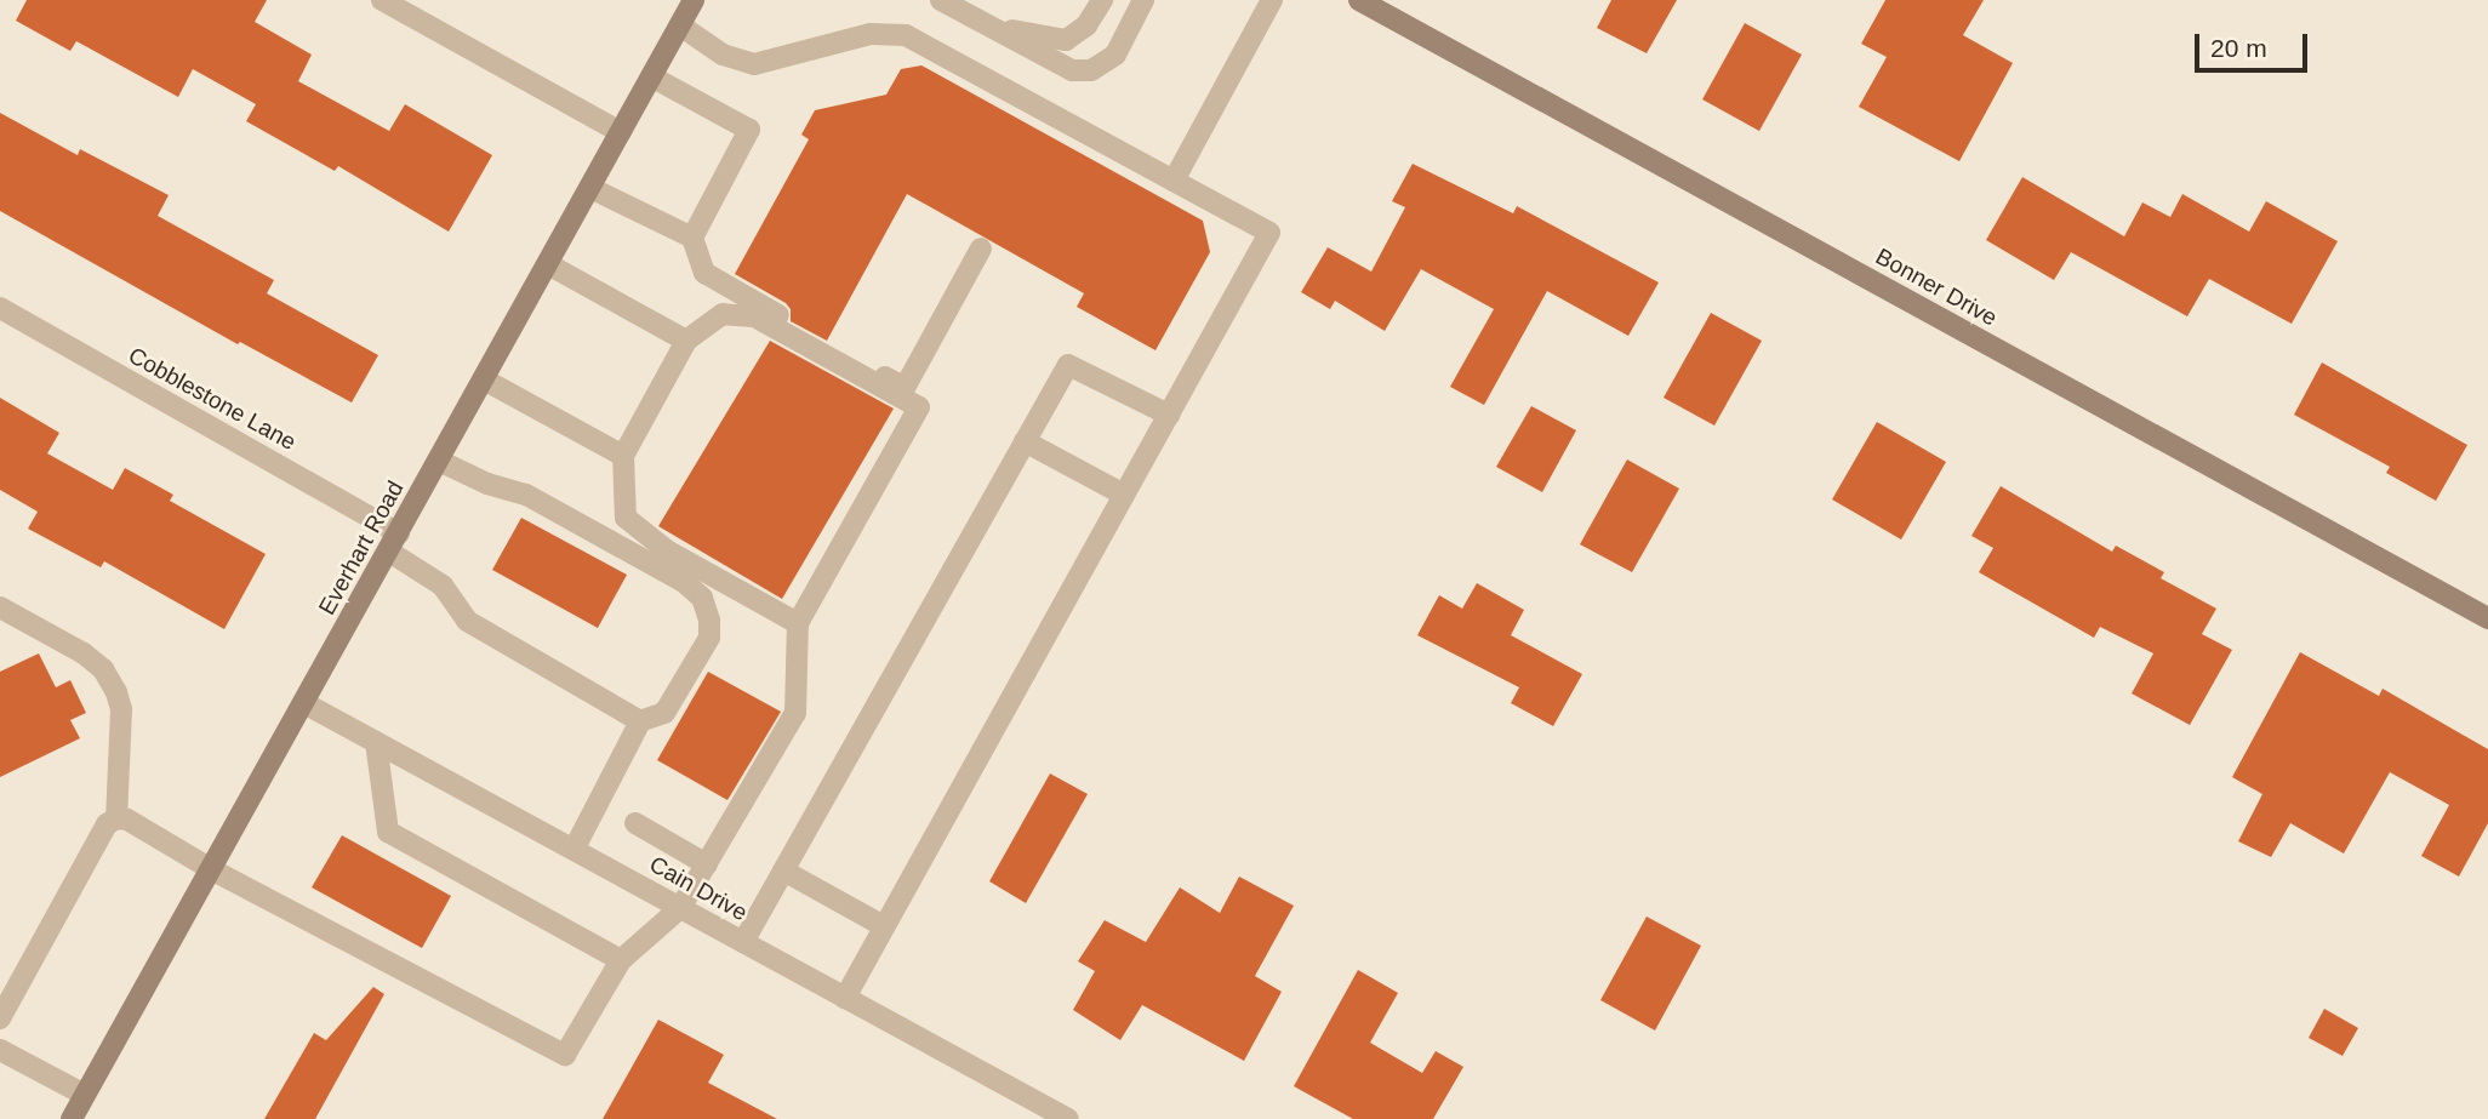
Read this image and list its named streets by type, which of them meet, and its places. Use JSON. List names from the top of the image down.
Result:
{
  "streets": {
    "main road": ["Bonner Drive", "Everhart Road"],
    "street": ["Cobblestone Lane", "Cain Drive"]
  },
  "crossings": [
    ["Cobblestone Lane", "Everhart Road"],
    ["Everhart Road", "Cain Drive"]
  ],
  "scale_bar": "20 m"
}
